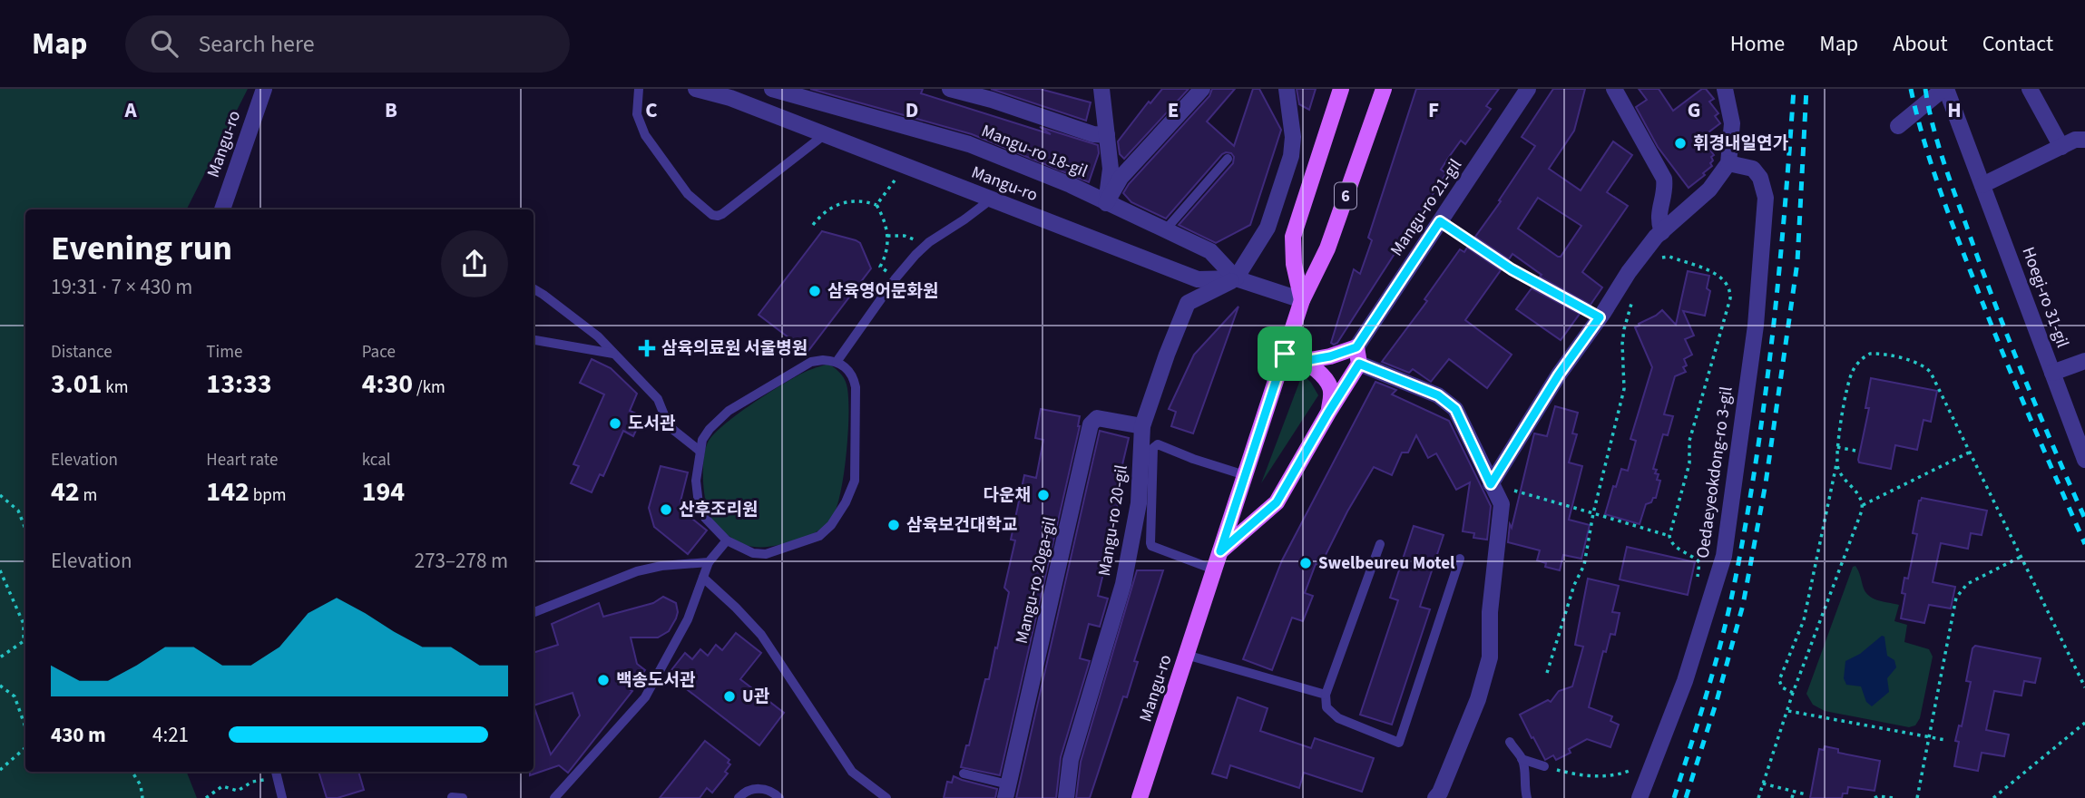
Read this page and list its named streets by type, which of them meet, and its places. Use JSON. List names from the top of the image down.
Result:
{
  "streets": {
    "main road": ["Mangu-ro", "6"],
    "street": [
      "Mangu-ro 18-gil",
      "Mangu-ro 21-gil",
      "Hoegi-ro 31-gil",
      "Oedaeyeokdong-ro 3-gil",
      "Mangu-ro 20-gil",
      "Mangu-ro 20ga-gil"
    ]
  },
  "crossings": [
    ["Mangu-ro", "Mangu-ro 18-gil"],
    ["Mangu-ro", "6"],
    ["Mangu-ro", "Mangu-ro 20-gil"],
    ["Mangu-ro 18-gil", "Mangu-ro 20-gil"],
    ["Mangu-ro 20-gil", "Mangu-ro 20ga-gil"]
  ],
  "places": {
    "other": [
      "휘경내일연가",
      "삼육영어문화원",
      "도서관",
      "다운채",
      "산후조리원",
      "삼육보건대학교",
      "Swelbeureu Motel",
      "백송도서관",
      "U관"
    ],
    "health": ["삼육의료원 서울병원"]
  },
  "page": {
    "header": "Map",
    "search": "Search here",
    "nav": [
      "Home",
      "Map",
      "About",
      "Contact"
    ],
    "heading": ["Evening run", "19:31 · 7 × 430 m"],
    "stats": [
      ["Distance", "3.01 km"],
      ["Time", "13:33"],
      ["Pace", "4:30 /km"],
      ["Elevation", "42 m"],
      ["Heart rate", "142 bpm"],
      ["kcal", "194"]
    ],
    "chart": ["Elevation", "273–278 m"],
    "list": [
      {
        "name": "430 m",
        "note": "4:21"
      }
    ]
  },
  "grid": {
    "columns": [
      "A",
      "B",
      "C",
      "D",
      "E",
      "F",
      "G",
      "H"
    ]
  }
}
